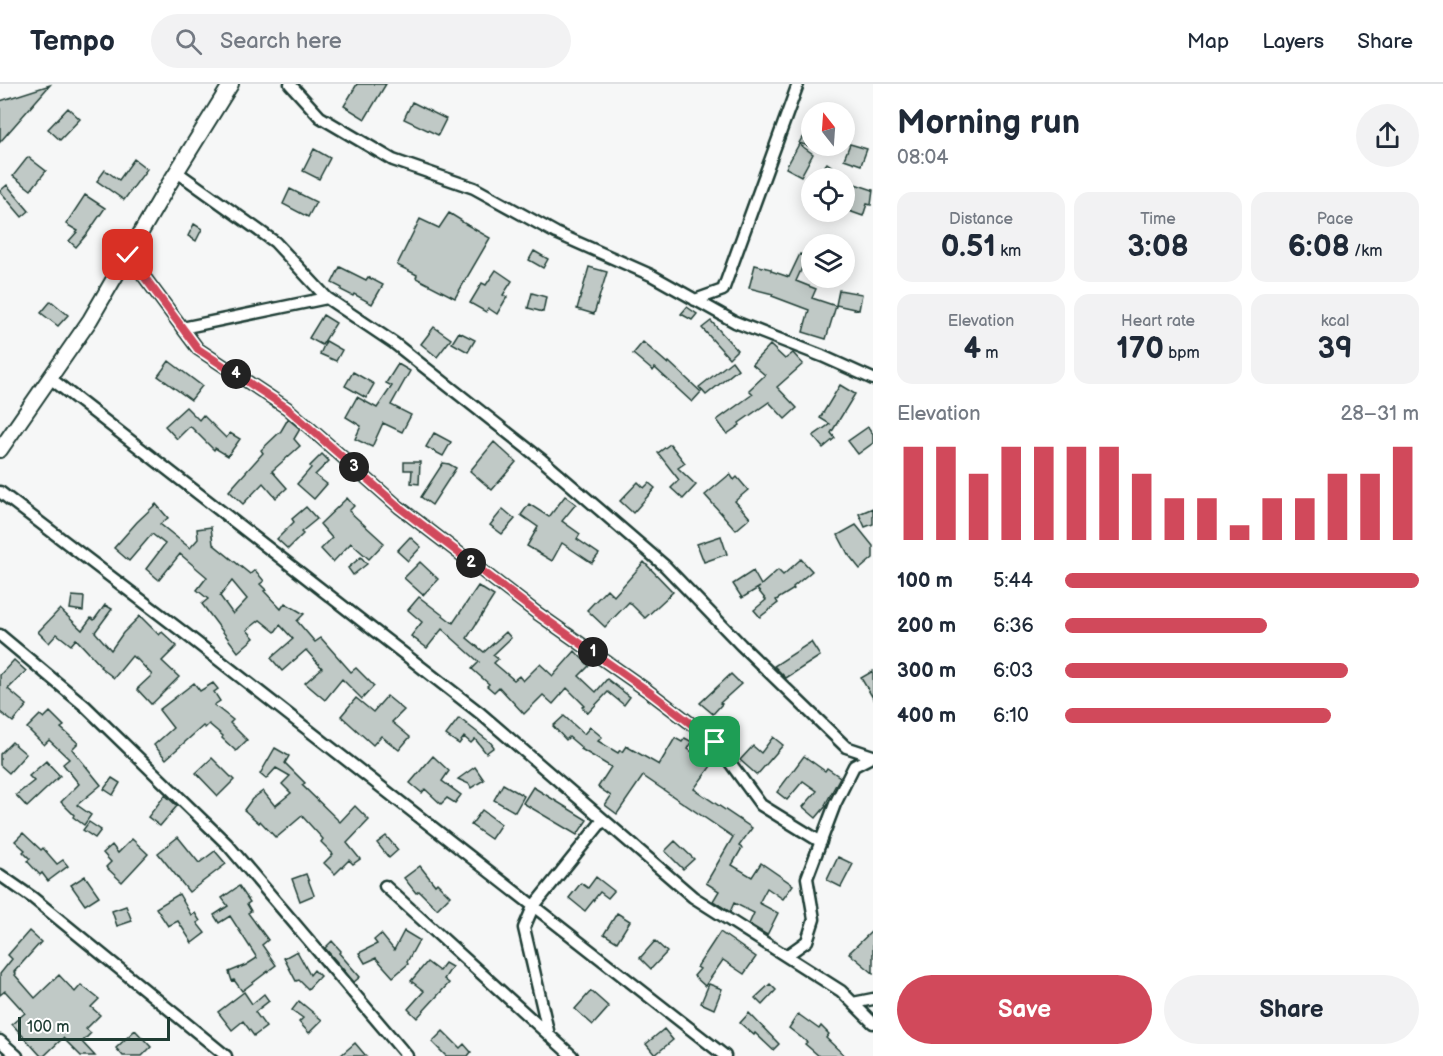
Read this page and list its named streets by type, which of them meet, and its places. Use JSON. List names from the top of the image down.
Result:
{
  "scale_bar": "100 m",
  "north": "top",
  "page": {
    "header": "Tempo",
    "search": "Search here",
    "nav": ["Map", "Layers", "Share"],
    "heading": ["Morning run", "08:04"],
    "stats": [
      ["Distance", "0.51 km"],
      ["Time", "3:08"],
      ["Pace", "6:08 /km"],
      ["Elevation", "4 m"],
      ["Heart rate", "170 bpm"],
      ["kcal", "39"]
    ],
    "pins": [
      "4",
      "3",
      "2",
      "1"
    ],
    "chart": ["Elevation", "28–31 m"],
    "list": [
      {
        "name": "100 m",
        "note": "5:44"
      },
      {
        "name": "200 m",
        "note": "6:36"
      },
      {
        "name": "300 m",
        "note": "6:03"
      },
      {
        "name": "400 m",
        "note": "6:10"
      }
    ],
    "buttons": ["Save", "Share"],
    "scale": "100 m"
  }
}
